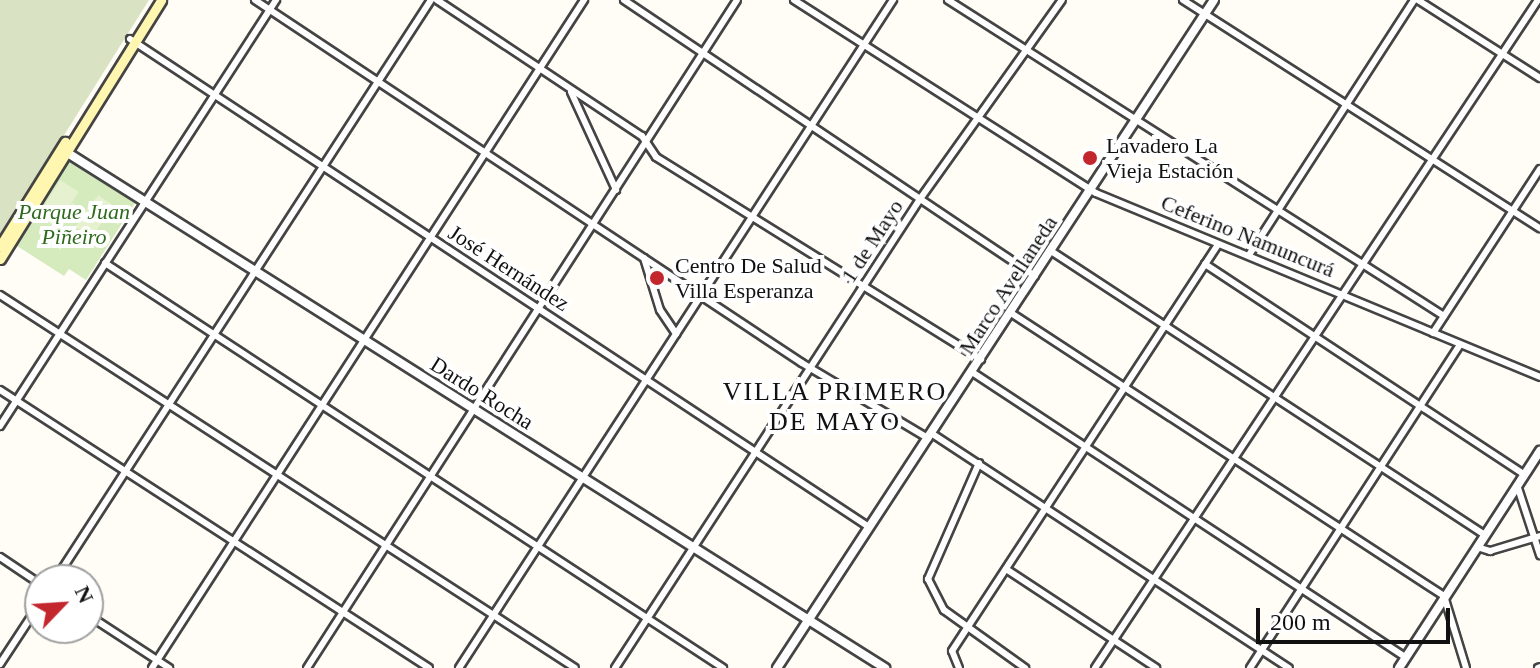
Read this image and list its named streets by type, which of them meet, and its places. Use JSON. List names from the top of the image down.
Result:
{
  "streets": {
    "street": [
      "Ceferino Namuncurá",
      "1 de Mayo",
      "José Hernández",
      "Marco Avellaneda",
      "Dardo Rocha"
    ]
  },
  "crossings": [
    ["Ceferino Namuncurá", "1 de Mayo"],
    ["Ceferino Namuncurá", "Marco Avellaneda"],
    ["1 de Mayo", "José Hernández"],
    ["1 de Mayo", "Dardo Rocha"],
    ["José Hernández", "Marco Avellaneda"],
    ["Marco Avellaneda", "Dardo Rocha"]
  ],
  "districts": ["VILLA PRIMERO DE MAYO"],
  "parks": ["Parque Juan Piñeiro"],
  "places": ["Lavadero La Vieja Estación", "Centro De Salud Villa Esperanza"],
  "scale_bar": "200 m",
  "north": "top right"
}
